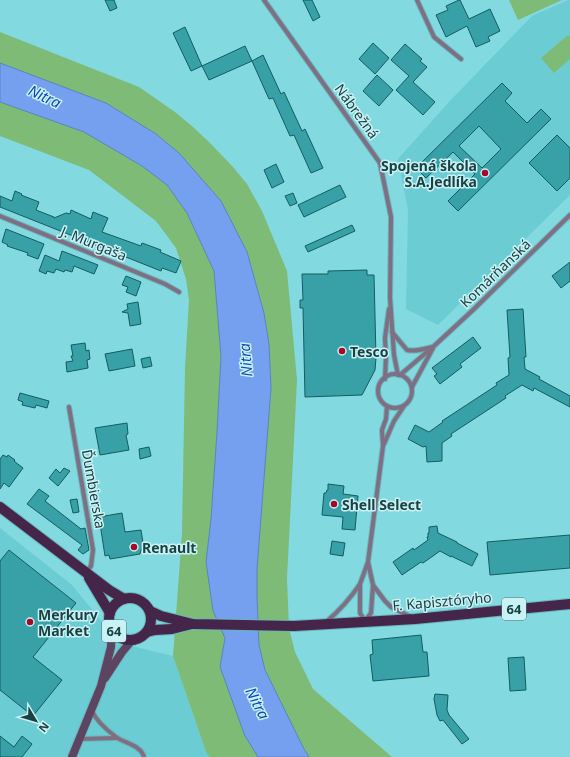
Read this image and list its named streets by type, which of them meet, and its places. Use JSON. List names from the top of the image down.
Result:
{
  "streets": {
    "main road": ["F. Kapisztóryho", "64"],
    "street": [
      "Nábrežná",
      "J. Murgaša",
      "Komárňanská",
      "Ďumbierska"
    ]
  },
  "crossings": [
    ["Nábrežná", "Komárňanská"],
    ["Ďumbierska", "64"],
    ["F. Kapisztóryho", "64"]
  ],
  "water": ["Nitra"],
  "places": [
    "Spojená škola S.A.Jedlíka",
    "Tesco",
    "Shell Select",
    "Renault",
    "Merkury Market"
  ],
  "north": "bottom right"
}
